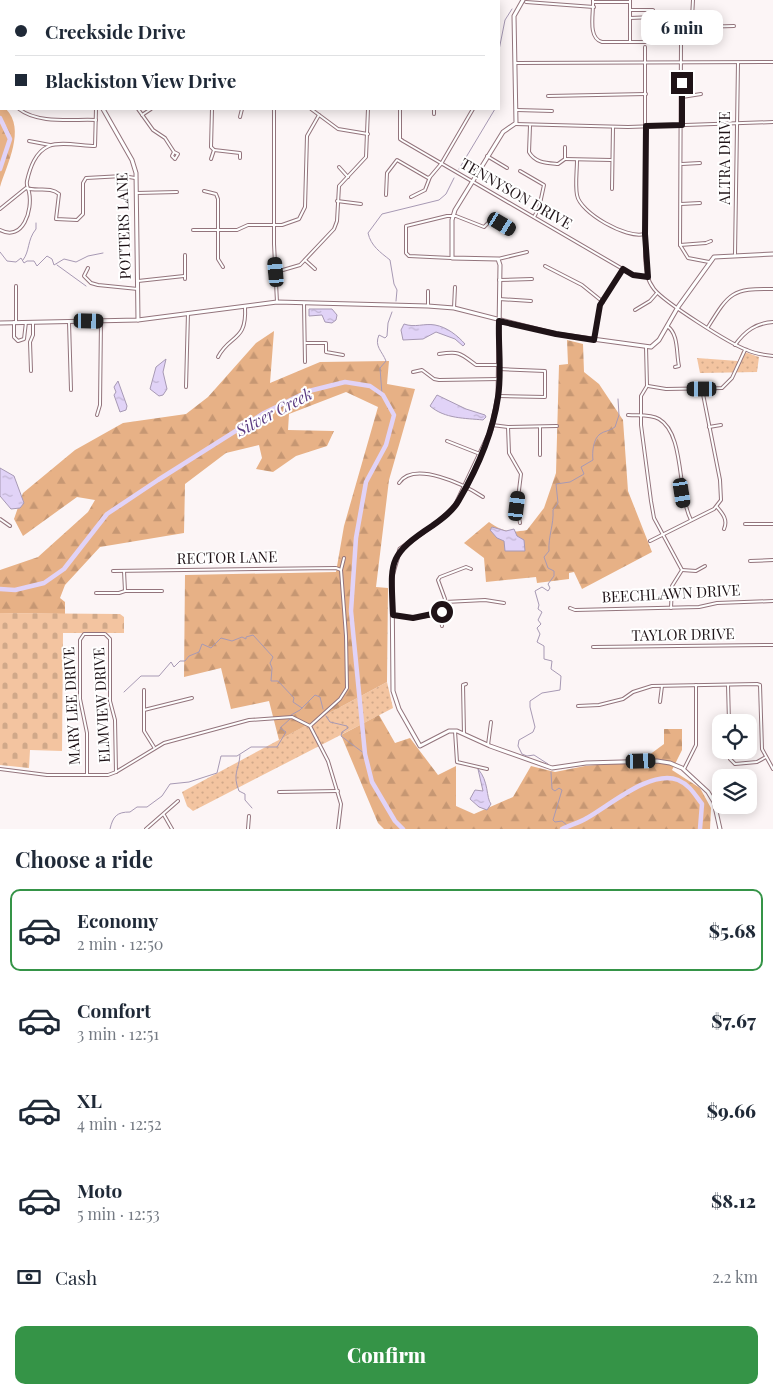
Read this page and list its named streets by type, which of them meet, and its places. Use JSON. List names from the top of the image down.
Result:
{
  "streets": {
    "street": [
      "ALTRA DRIVE",
      "TENNYSON DRIVE",
      "POTTERS LANE",
      "RECTOR LANE",
      "BEECHLAWN DRIVE",
      "TAYLOR DRIVE",
      "ELMVIEW DRIVE",
      "MARY LEE DRIVE"
    ]
  },
  "crossings": [
    ["ELMVIEW DRIVE", "MARY LEE DRIVE"]
  ],
  "water": ["Silver Creek"],
  "page": {
    "banner": ["Creekside Drive", "Blackiston View Drive"],
    "bubble": "6 min",
    "heading": "Choose a ride",
    "list": [
      {
        "name": "Economy",
        "note": "2 min · 12:50",
        "value": "$5.68"
      },
      {
        "name": "Comfort",
        "note": "3 min · 12:51",
        "value": "$7.67"
      },
      {
        "name": "XL",
        "note": "4 min · 12:52",
        "value": "$9.66"
      },
      {
        "name": "Moto",
        "note": "5 min · 12:53",
        "value": "$8.12"
      }
    ],
    "pay": ["Cash", "2.2 km"],
    "buttons": "Confirm"
  }
}
